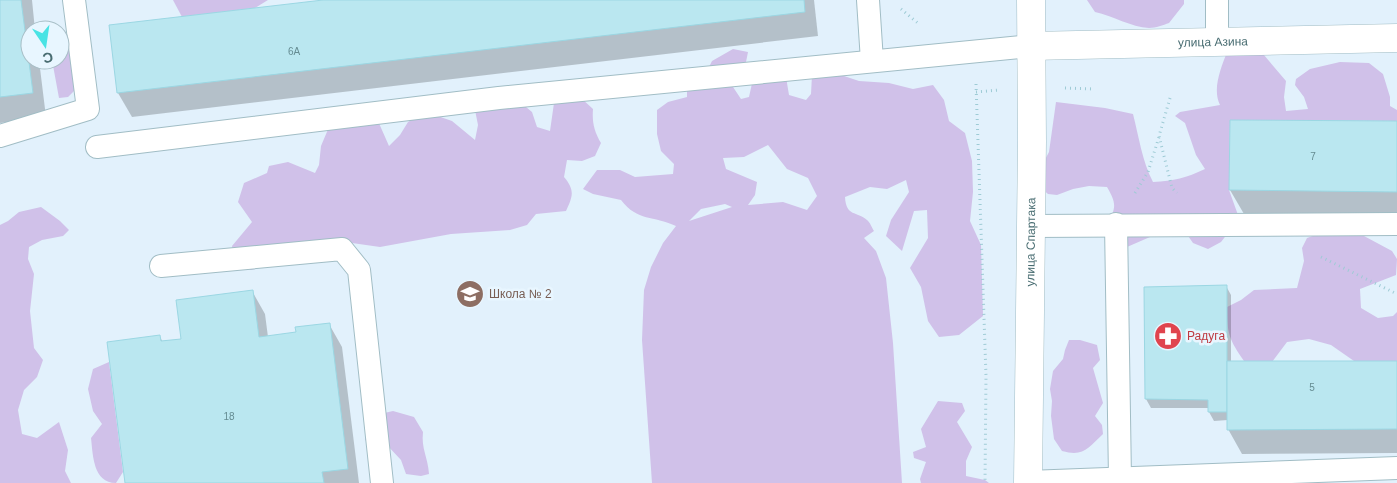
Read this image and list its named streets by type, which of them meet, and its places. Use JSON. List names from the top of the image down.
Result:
{
  "streets": {
    "street": ["улица Азина", "улица Спартака"]
  },
  "crossings": [
    ["улица Азина", "улица Спартака"]
  ],
  "places": {
    "school or university": ["Школа № 2"],
    "pharmacy": ["Радуга"]
  },
  "house_numbers": [
    "6А",
    "7",
    "5",
    "18"
  ],
  "north": "bottom"
}
